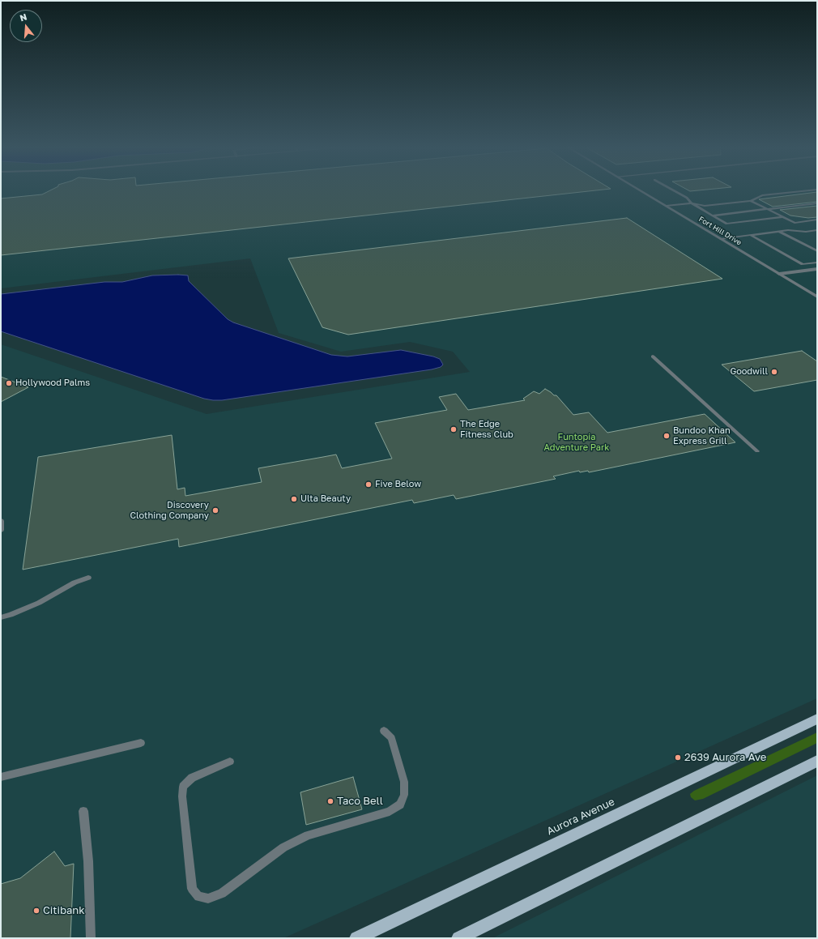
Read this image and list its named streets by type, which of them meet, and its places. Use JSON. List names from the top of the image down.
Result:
{
  "streets": {
    "main road": ["Aurora Avenue"],
    "street": ["Fort Hill Drive"]
  },
  "parks": ["Funtopia Adventure Park"],
  "places": [
    "Goodwill",
    "Hollywood Palms",
    "The Edge Fitness Club",
    "Bundoo Khan Express Grill",
    "Five Below",
    "Ulta Beauty",
    "Discovery Clothing Company",
    "2639 Aurora Ave",
    "Taco Bell",
    "Citibank"
  ],
  "north": "top"
}
